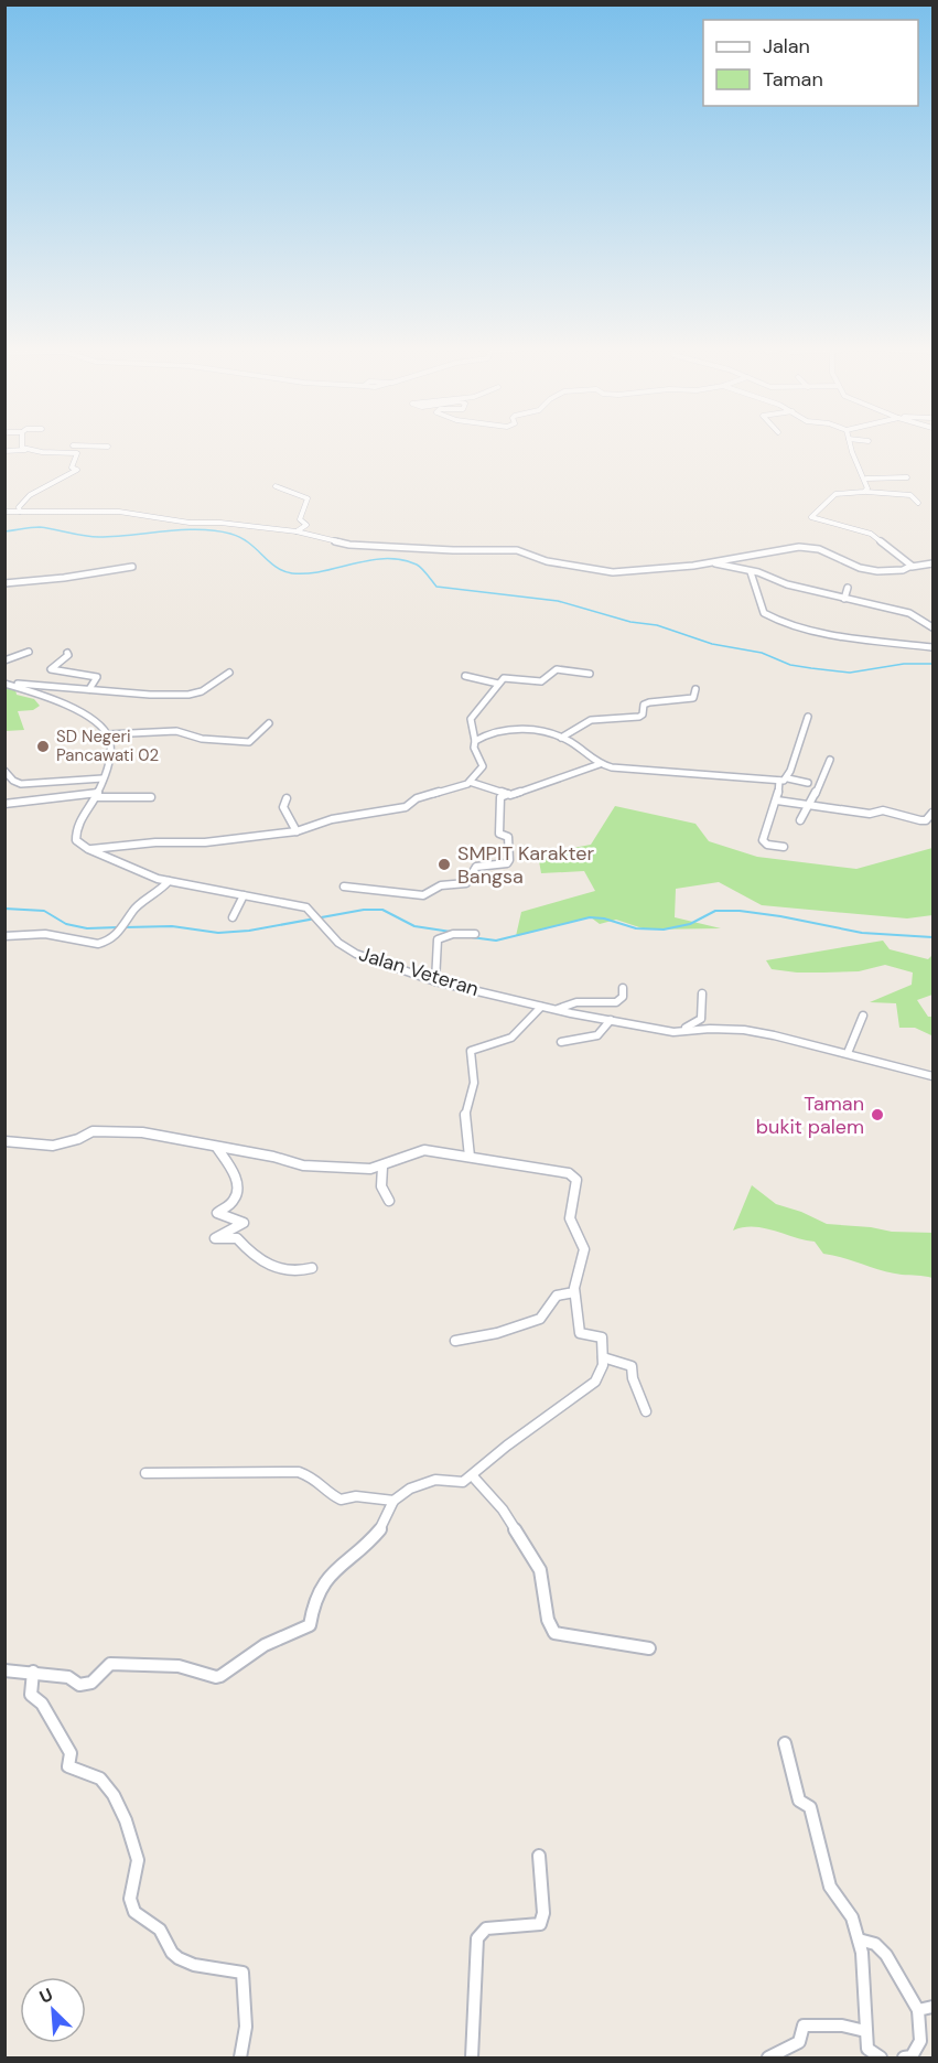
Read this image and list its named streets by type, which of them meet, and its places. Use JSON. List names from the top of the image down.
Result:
{
  "streets": {
    "street": ["Jalan Veteran"]
  },
  "places": ["SD Negeri Pancawati 02", "SMPIT Karakter Bangsa", "Taman bukit palem"],
  "legend": ["Jalan", "Taman"],
  "north": "top left"
}
